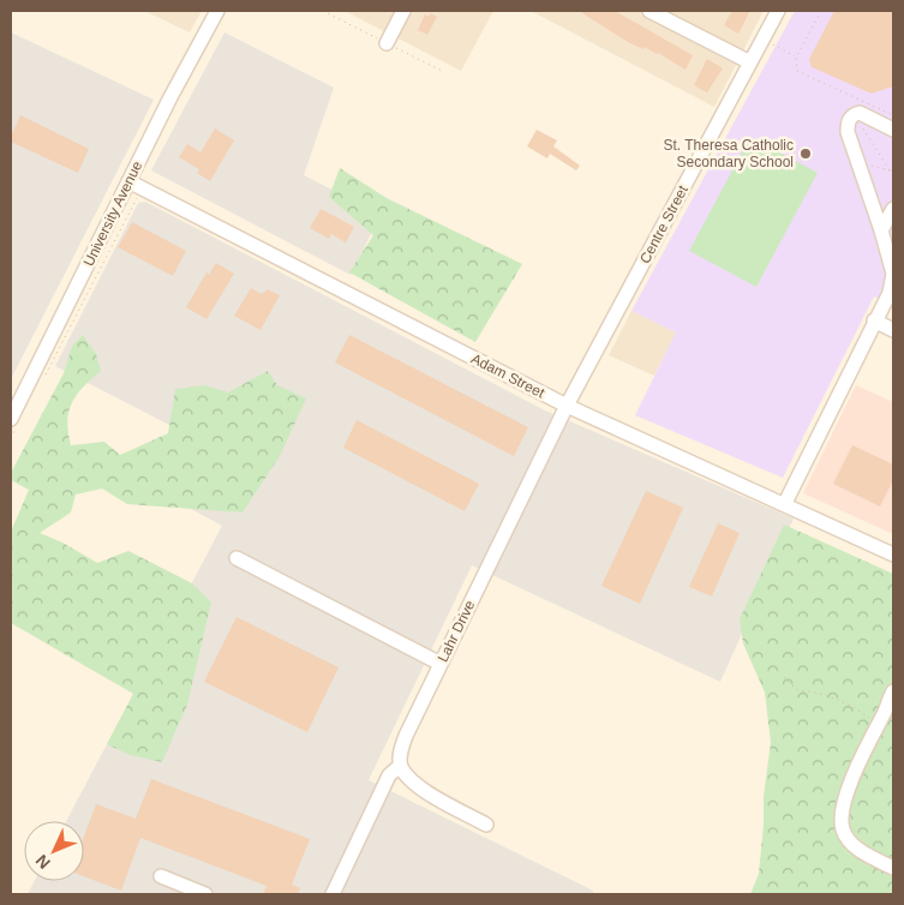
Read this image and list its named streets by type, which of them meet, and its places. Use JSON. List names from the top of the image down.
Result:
{
  "streets": {
    "street": [
      "University Avenue",
      "Centre Street",
      "Adam Street",
      "Lahr Drive"
    ]
  },
  "crossings": [
    ["University Avenue", "Adam Street"],
    ["Centre Street", "Adam Street"],
    ["Centre Street", "Lahr Drive"],
    ["Adam Street", "Lahr Drive"]
  ],
  "places": ["St. Theresa Catholic Secondary School"],
  "north": "bottom left"
}
